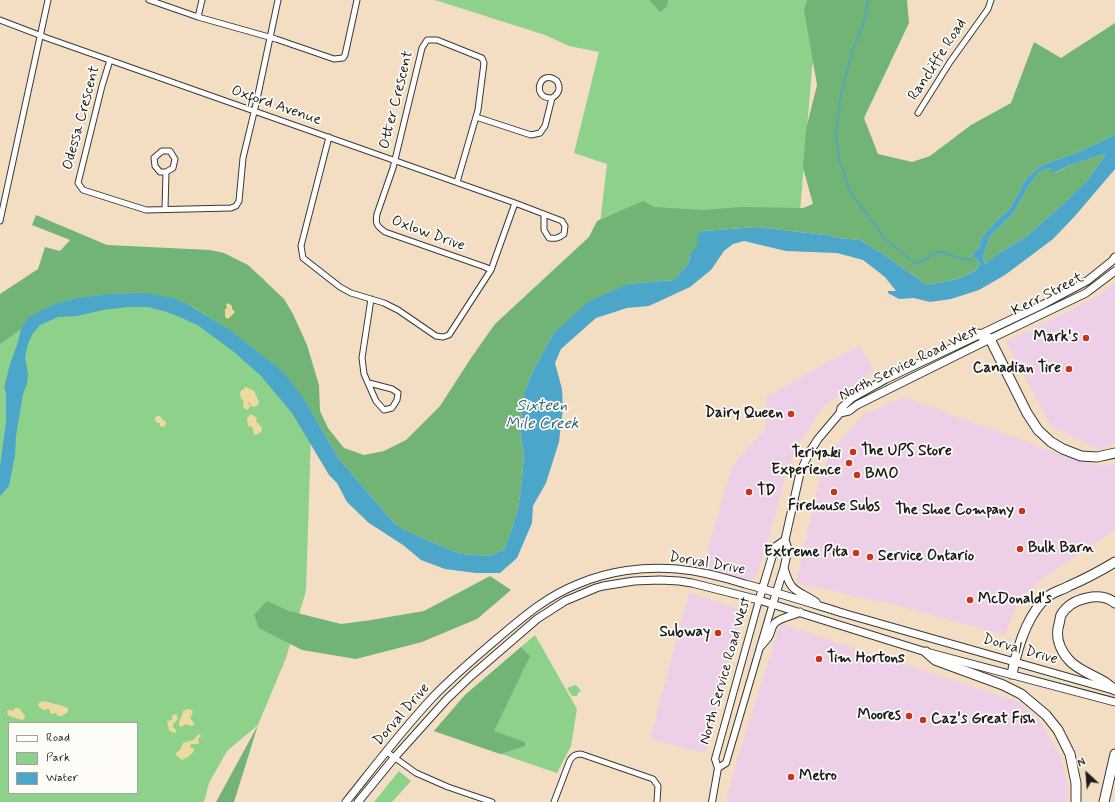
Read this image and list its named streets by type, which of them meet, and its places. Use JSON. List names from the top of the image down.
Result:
{
  "streets": {
    "main road": ["Kerr Street", "North Service Road West", "Dorval Drive"],
    "street": [
      "Rancliffe Road",
      "Otter Crescent",
      "Oxford Avenue",
      "Odessa Crescent",
      "Oxlow Drive"
    ]
  },
  "crossings": [
    ["Otter Crescent", "Oxford Avenue"],
    ["Otter Crescent", "Oxlow Drive"],
    ["Oxford Avenue", "Odessa Crescent"],
    ["Oxford Avenue", "Oxlow Drive"],
    ["Kerr Street", "North Service Road West"],
    ["North Service Road West", "Dorval Drive"]
  ],
  "water": ["Sixteen Mile Creek"],
  "places": [
    "Mark's",
    "Canadian Tire",
    "Dairy Queen",
    "The UPS Store",
    "Teriyaki Experience",
    "BMO",
    "TD",
    "Firehouse Subs",
    "The Shoe Company",
    "Bulk Barn",
    "Extreme Pita",
    "Service Ontario",
    "McDonald's",
    "Subway",
    "Tim Hortons",
    "Moores",
    "Caz's Great Fish",
    "Metro"
  ],
  "legend": ["Road", "Park", "Water"],
  "north": "top left"
}
